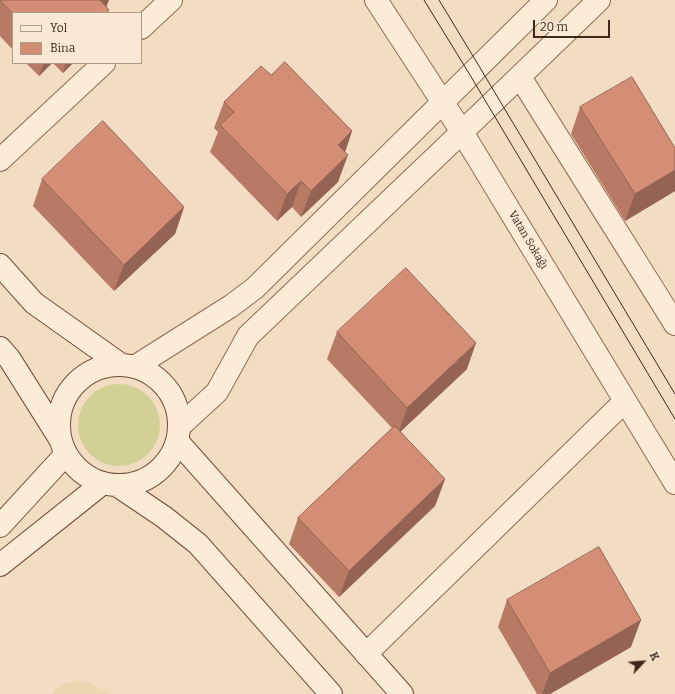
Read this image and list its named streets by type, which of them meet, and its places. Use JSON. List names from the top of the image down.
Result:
{
  "streets": {
    "street": ["Vatan Sokağı"]
  },
  "legend": ["Yol", "Bina"],
  "scale_bar": "20 m",
  "north": "top right"
}
